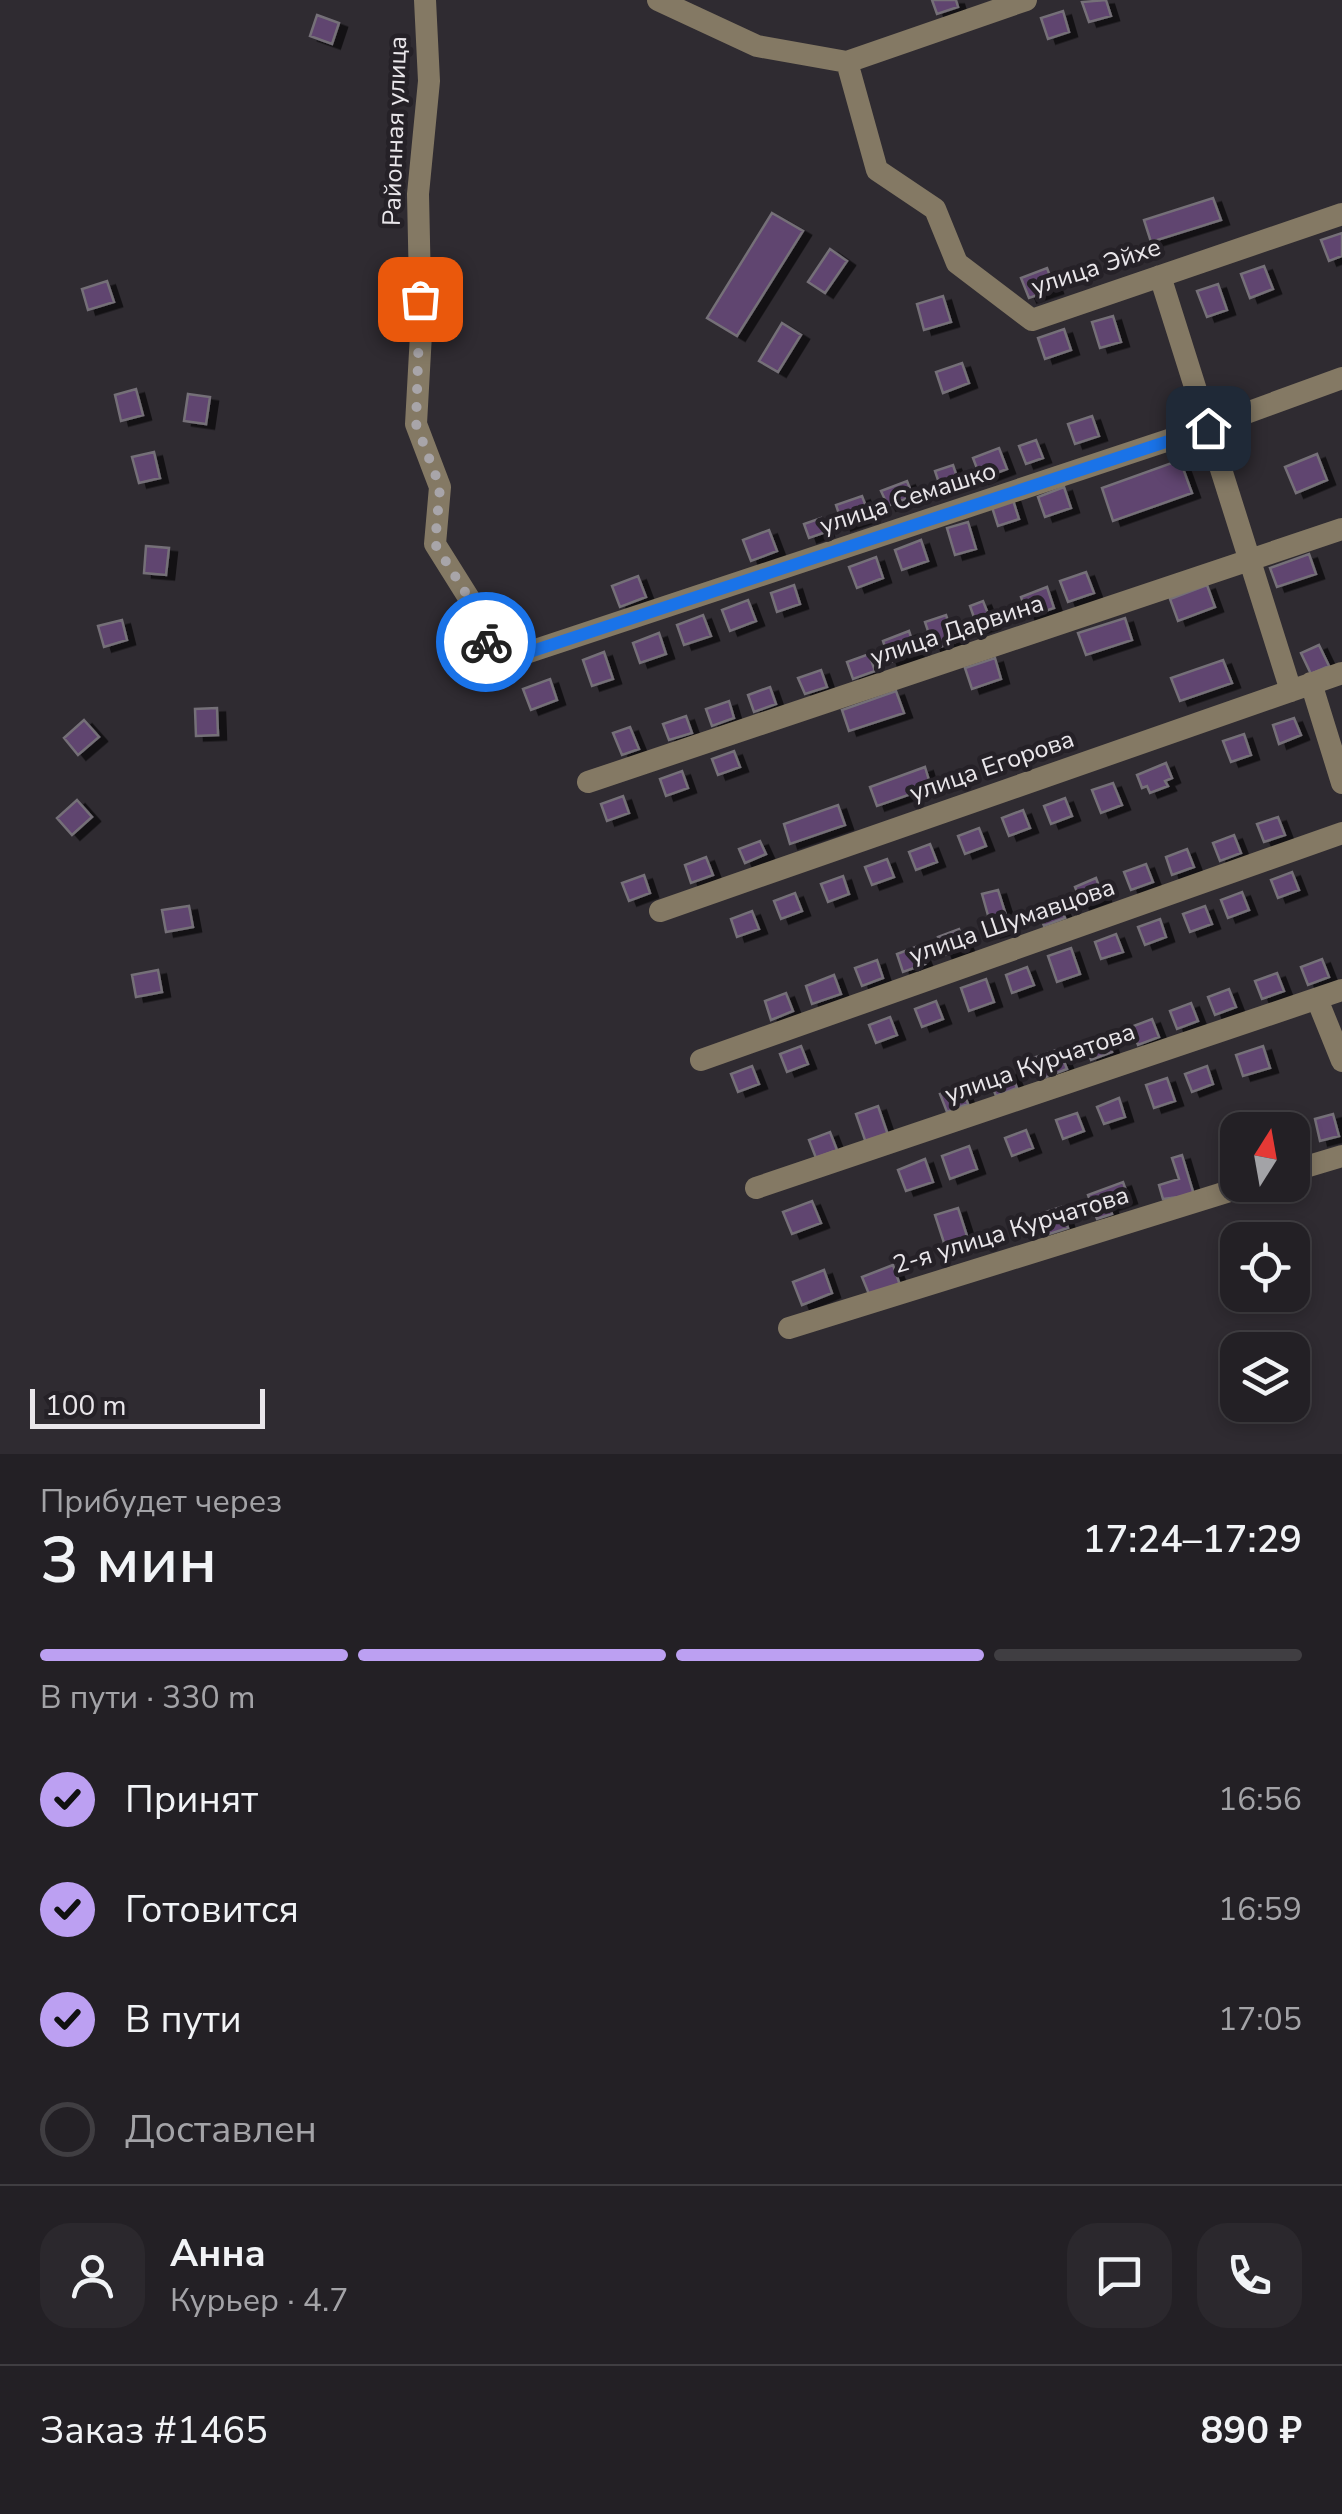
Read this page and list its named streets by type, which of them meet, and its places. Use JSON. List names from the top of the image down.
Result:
{
  "streets": {
    "street": [
      "Районная улица",
      "улица Эйхе",
      "улица Семашко",
      "улица Дарвина",
      "улица Егорова",
      "улица Шумавцова",
      "улица Курчатова",
      "2-я улица Курчатова"
    ]
  },
  "crossings": [
    ["Районная улица", "улица Семашко"]
  ],
  "scale_bar": "100 m",
  "north": "top",
  "page": {
    "scale": "100 m",
    "heading": ["3 мин", "Прибудет через", "17:24–17:29"],
    "panel": [
      "Анна",
      "Курьер · 4.7",
      "Заказ #1465",
      "890 ₽"
    ],
    "bar": "В пути · 330 m",
    "list": [
      ["Принят", "16:56"],
      ["Готовится", "16:59"],
      ["В пути", "17:05"],
      "Доставлен"
    ]
  }
}
